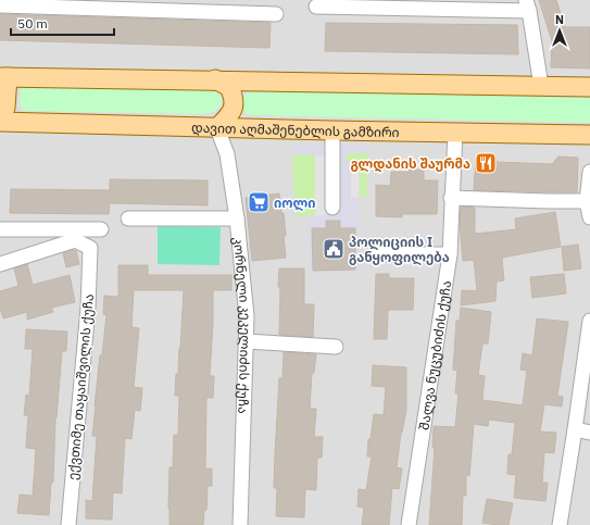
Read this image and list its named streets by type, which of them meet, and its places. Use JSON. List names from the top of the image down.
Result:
{
  "streets": {
    "main road": ["დავით აღმაშენებლის გამზირი"],
    "street": ["კორნელი კეკელიძის ქუჩა", "შალვა ნუცუბიძის ქუჩა", "ექვთიმე თაყაიშვილის ქუჩა"]
  },
  "crossings": [
    ["დავით აღმაშენებლის გამზირი", "კორნელი კეკელიძის ქუჩა"],
    ["დავით აღმაშენებლის გამზირი", "შალვა ნუცუბიძის ქუჩა"]
  ],
  "places": {
    "restaurant": ["გლდანის შაურმა"],
    "supermarket": ["იოლი"],
    "public building": ["პოლიციის I განყოფილება"]
  },
  "scale_bar": "50 m",
  "north": "top"
}
